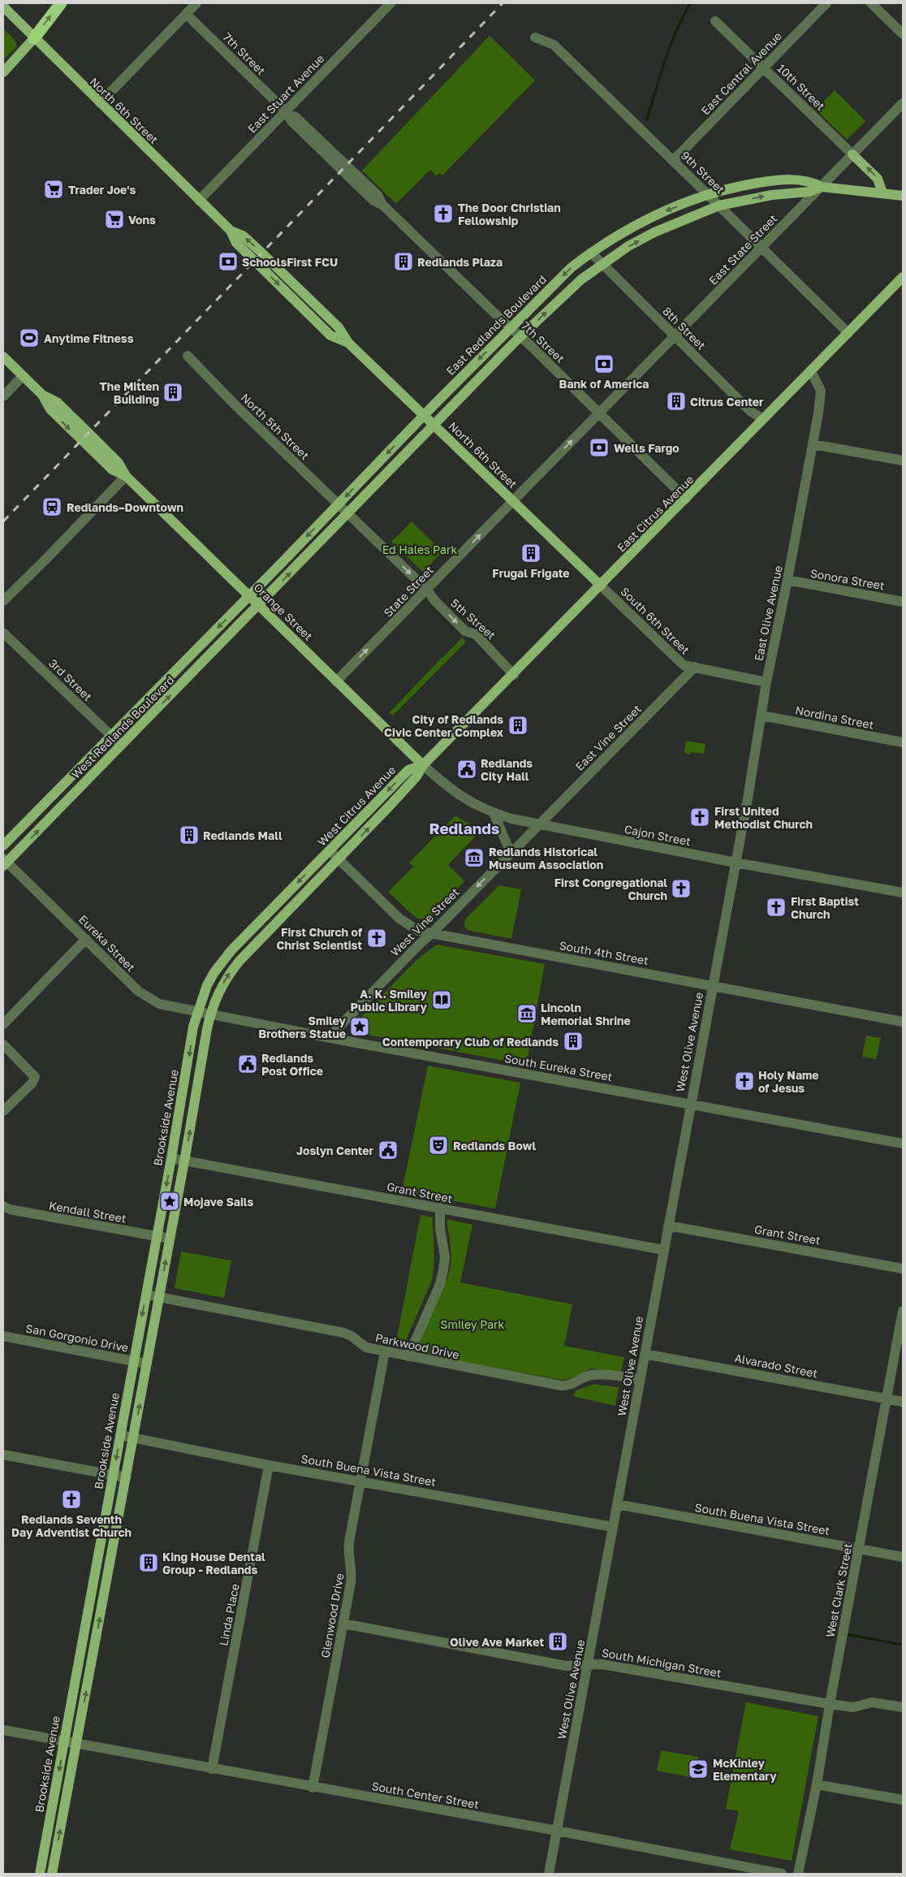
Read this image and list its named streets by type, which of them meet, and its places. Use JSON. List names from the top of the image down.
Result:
{
  "streets": {
    "main road": [
      "North 6th Street",
      "East Redlands Boulevard",
      "East Citrus Avenue",
      "Orange Street",
      "West Redlands Boulevard",
      "West Citrus Avenue",
      "Brookside Avenue"
    ],
    "street": [
      "7th Street",
      "East Central Avenue",
      "10th Street",
      "East Stuart Avenue",
      "9th Street",
      "East State Street",
      "8th Street",
      "North 5th Street",
      "Sonora Street",
      "State Street",
      "East Olive Avenue",
      "5th Street",
      "South 6th Street",
      "3rd Street",
      "Nordina Street",
      "East Vine Street",
      "Cajon Street",
      "West Vine Street",
      "Eureka Street",
      "South 4th Street",
      "West Olive Avenue",
      "South Eureka Street",
      "Grant Street",
      "Kendall Street",
      "San Gorgonio Drive",
      "Parkwood Drive",
      "Alvarado Street",
      "South Buena Vista Street",
      "West Clark Street",
      "Linda Place",
      "Glenwood Drive",
      "South Michigan Street",
      "South Center Street"
    ]
  },
  "crossings": [
    ["7th Street", "East Stuart Avenue"],
    ["7th Street", "East State Street"],
    ["7th Street", "East Redlands Boulevard"],
    ["7th Street", "East Citrus Avenue"],
    ["7th Street", "State Street"],
    ["East Central Avenue", "10th Street"],
    ["East Central Avenue", "9th Street"],
    ["10th Street", "East State Street"],
    ["East Stuart Avenue", "North 6th Street"],
    ["North 6th Street", "East Redlands Boulevard"],
    ["North 6th Street", "East Citrus Avenue"],
    ["North 6th Street", "State Street"],
    ["North 6th Street", "South 6th Street"],
    ["9th Street", "East State Street"],
    ["9th Street", "East Redlands Boulevard"],
    ["9th Street", "East Citrus Avenue"],
    ["East State Street", "East Redlands Boulevard"],
    ["East State Street", "8th Street"],
    ["East State Street", "State Street"],
    ["East Redlands Boulevard", "8th Street"],
    ["East Redlands Boulevard", "North 5th Street"],
    ["East Redlands Boulevard", "Orange Street"],
    ["East Redlands Boulevard", "5th Street"],
    ["East Redlands Boulevard", "West Redlands Boulevard"],
    ["8th Street", "East Citrus Avenue"],
    ["North 5th Street", "5th Street"],
    ["East Citrus Avenue", "Orange Street"],
    ["East Citrus Avenue", "East Olive Avenue"],
    ["East Citrus Avenue", "5th Street"],
    ["East Citrus Avenue", "South 6th Street"],
    ["East Citrus Avenue", "West Citrus Avenue"],
    ["East Citrus Avenue", "Cajon Street"],
    ["Sonora Street", "East Olive Avenue"],
    ["State Street", "Orange Street"],
    ["State Street", "5th Street"],
    ["Orange Street", "West Redlands Boulevard"],
    ["Orange Street", "West Citrus Avenue"],
    ["Orange Street", "Cajon Street"],
    ["East Olive Avenue", "South 6th Street"],
    ["East Olive Avenue", "Nordina Street"],
    ["East Olive Avenue", "Cajon Street"],
    ["East Olive Avenue", "West Olive Avenue"],
    ["South 6th Street", "East Vine Street"],
    ["3rd Street", "West Redlands Boulevard"],
    ["West Redlands Boulevard", "Eureka Street"],
    ["East Vine Street", "Cajon Street"],
    ["East Vine Street", "West Vine Street"],
    ["West Citrus Avenue", "Cajon Street"],
    ["West Citrus Avenue", "Eureka Street"],
    ["West Citrus Avenue", "South 4th Street"],
    ["West Citrus Avenue", "South Eureka Street"],
    ["West Citrus Avenue", "Brookside Avenue"],
    ["Cajon Street", "West Vine Street"],
    ["Cajon Street", "West Olive Avenue"],
    ["West Vine Street", "South 4th Street"],
    ["West Vine Street", "South Eureka Street"],
    ["Eureka Street", "South Eureka Street"],
    ["Eureka Street", "Brookside Avenue"],
    ["South 4th Street", "West Olive Avenue"],
    ["West Olive Avenue", "South Eureka Street"],
    ["West Olive Avenue", "Grant Street"],
    ["West Olive Avenue", "Parkwood Drive"],
    ["West Olive Avenue", "Alvarado Street"],
    ["West Olive Avenue", "South Buena Vista Street"],
    ["West Olive Avenue", "South Michigan Street"],
    ["West Olive Avenue", "South Center Street"],
    ["Brookside Avenue", "Grant Street"],
    ["Brookside Avenue", "Kendall Street"],
    ["Brookside Avenue", "San Gorgonio Drive"],
    ["Brookside Avenue", "Parkwood Drive"],
    ["Brookside Avenue", "South Buena Vista Street"],
    ["Brookside Avenue", "South Center Street"],
    ["Parkwood Drive", "Glenwood Drive"],
    ["Alvarado Street", "West Clark Street"],
    ["South Buena Vista Street", "West Clark Street"],
    ["South Buena Vista Street", "Linda Place"],
    ["South Buena Vista Street", "Glenwood Drive"],
    ["West Clark Street", "South Michigan Street"],
    ["Linda Place", "South Center Street"],
    ["Glenwood Drive", "South Michigan Street"],
    ["Glenwood Drive", "South Center Street"]
  ],
  "one_way": ["State Street", "5th Street", "West Vine Street"],
  "districts": ["Redlands"],
  "parks": ["Ed Hales Park", "Smiley Park"],
  "places": {
    "supermarket": ["Trader Joe's", "Vons"],
    "church": [
      "The Door Christian Fellowship",
      "First United Methodist Church",
      "First Congregational Church",
      "First Baptist Church",
      "First Church of Christ Scientist",
      "Holy Name of Jesus",
      "Redlands Seventh Day Adventist Church"
    ],
    "bank": ["SchoolsFirst FCU", "Bank of America", "Wells Fargo"],
    "building": [
      "Redlands Plaza",
      "The Mitten Building",
      "Citrus Center",
      "Frugal Frigate",
      "City of Redlands Civic Center Complex",
      "Redlands Mall",
      "Contemporary Club of Redlands",
      "King House Dental Group - Redlands",
      "Olive Ave Market"
    ],
    "sports": ["Anytime Fitness"],
    "station": ["Redlands–Downtown"],
    "public building": ["Redlands City Hall", "Redlands Post Office", "Joslyn Center"],
    "museum": ["Redlands Historical Museum Association", "Lincoln Memorial Shrine"],
    "library": ["A. K. Smiley Public Library"],
    "place": ["Smiley Brothers Statue", "Mojave Sails"],
    "theatre": ["Redlands Bowl"],
    "school or university": ["McKinley Elementary"]
  }
}
